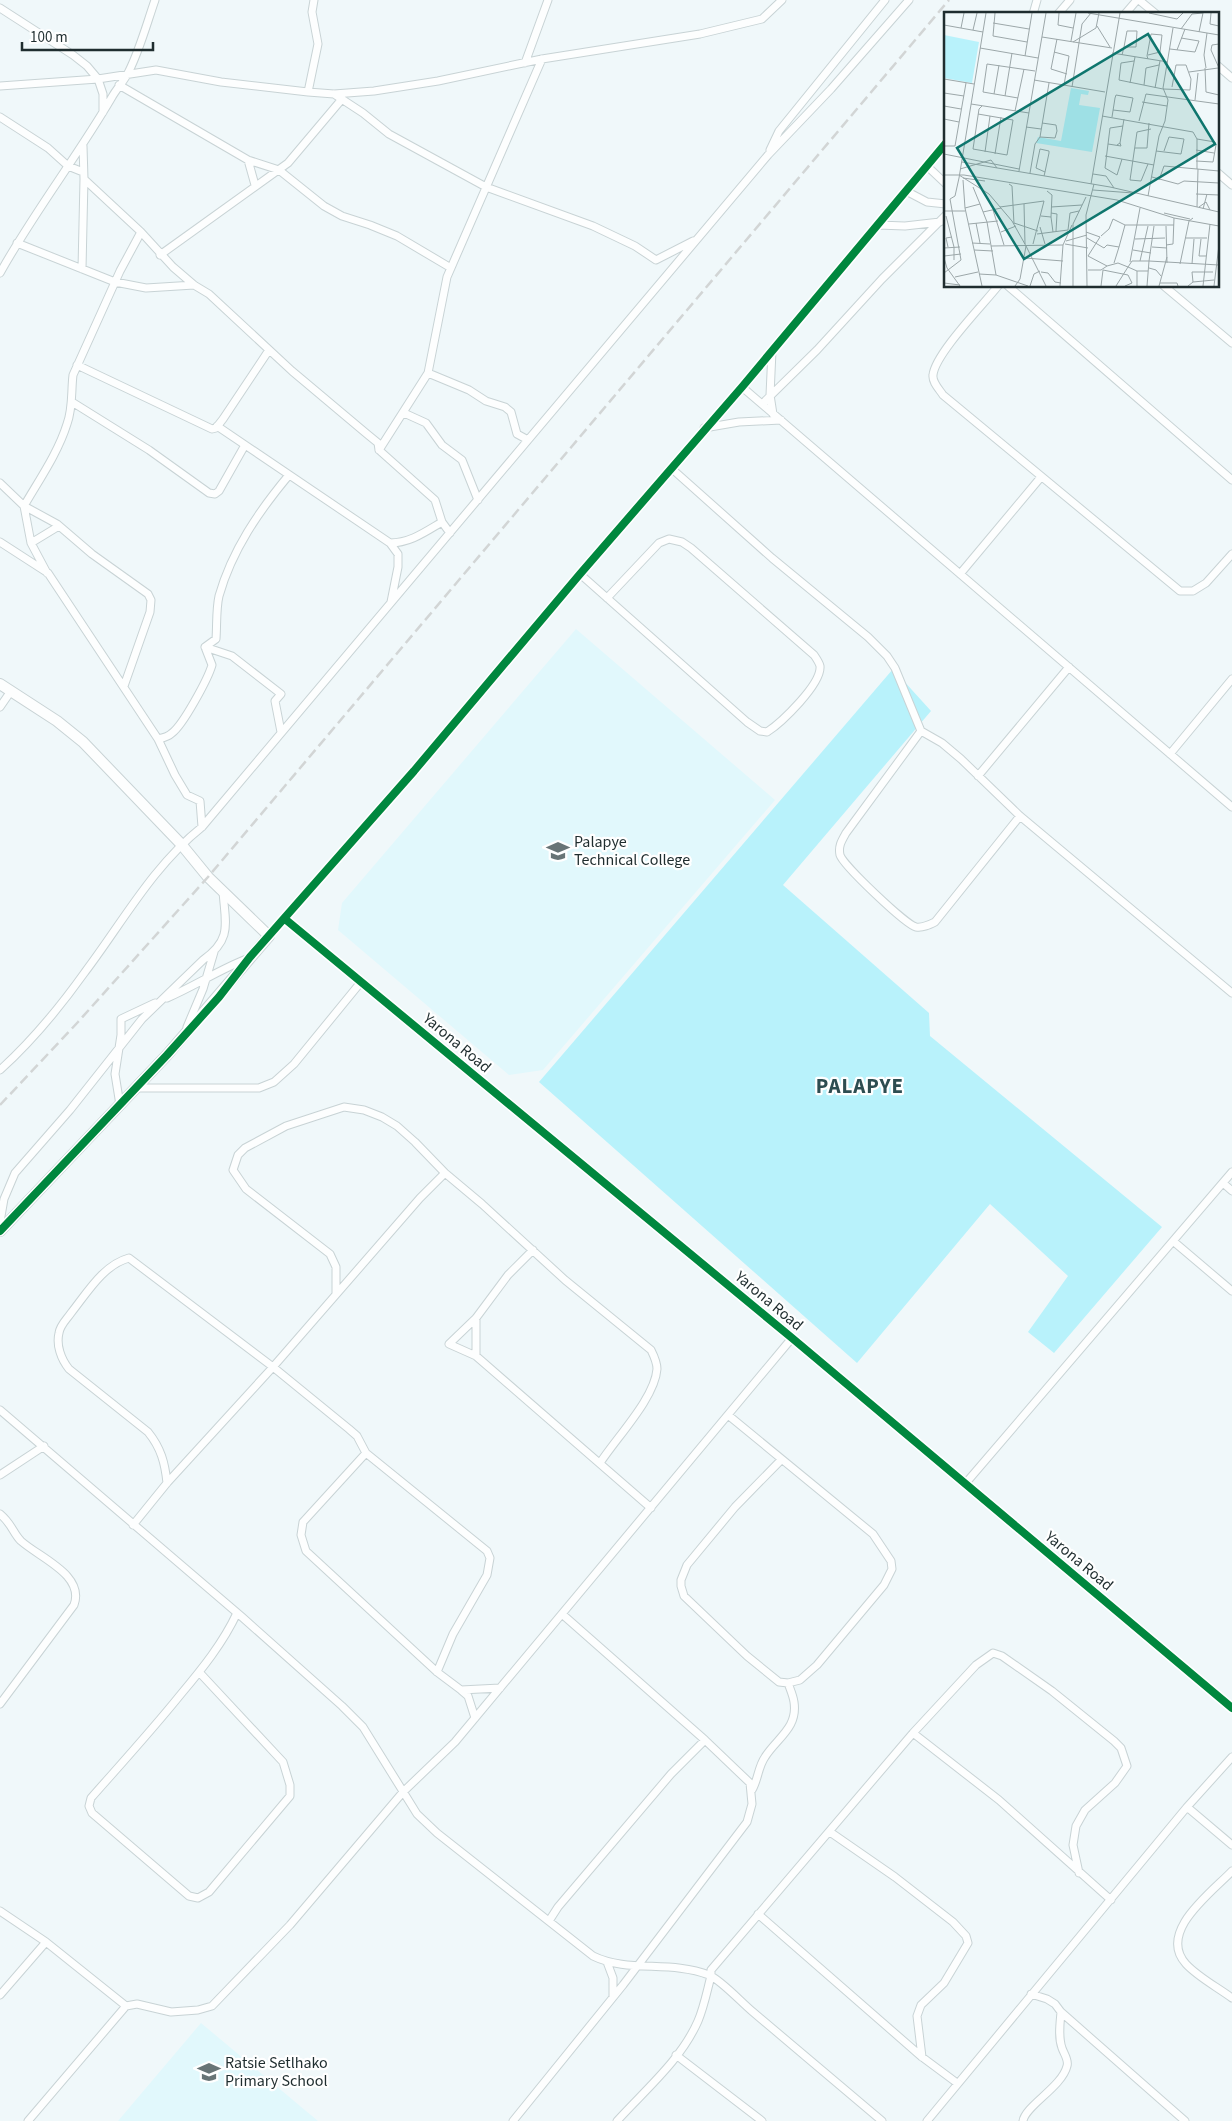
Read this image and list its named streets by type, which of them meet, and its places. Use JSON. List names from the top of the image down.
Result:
{
  "streets": {
    "street": ["Yarona Road"]
  },
  "districts": ["PALAPYE"],
  "places": {
    "school or university": ["Palapye Technical College", "Ratsie Setlhako Primary School"]
  },
  "scale_bar": "100 m"
}
